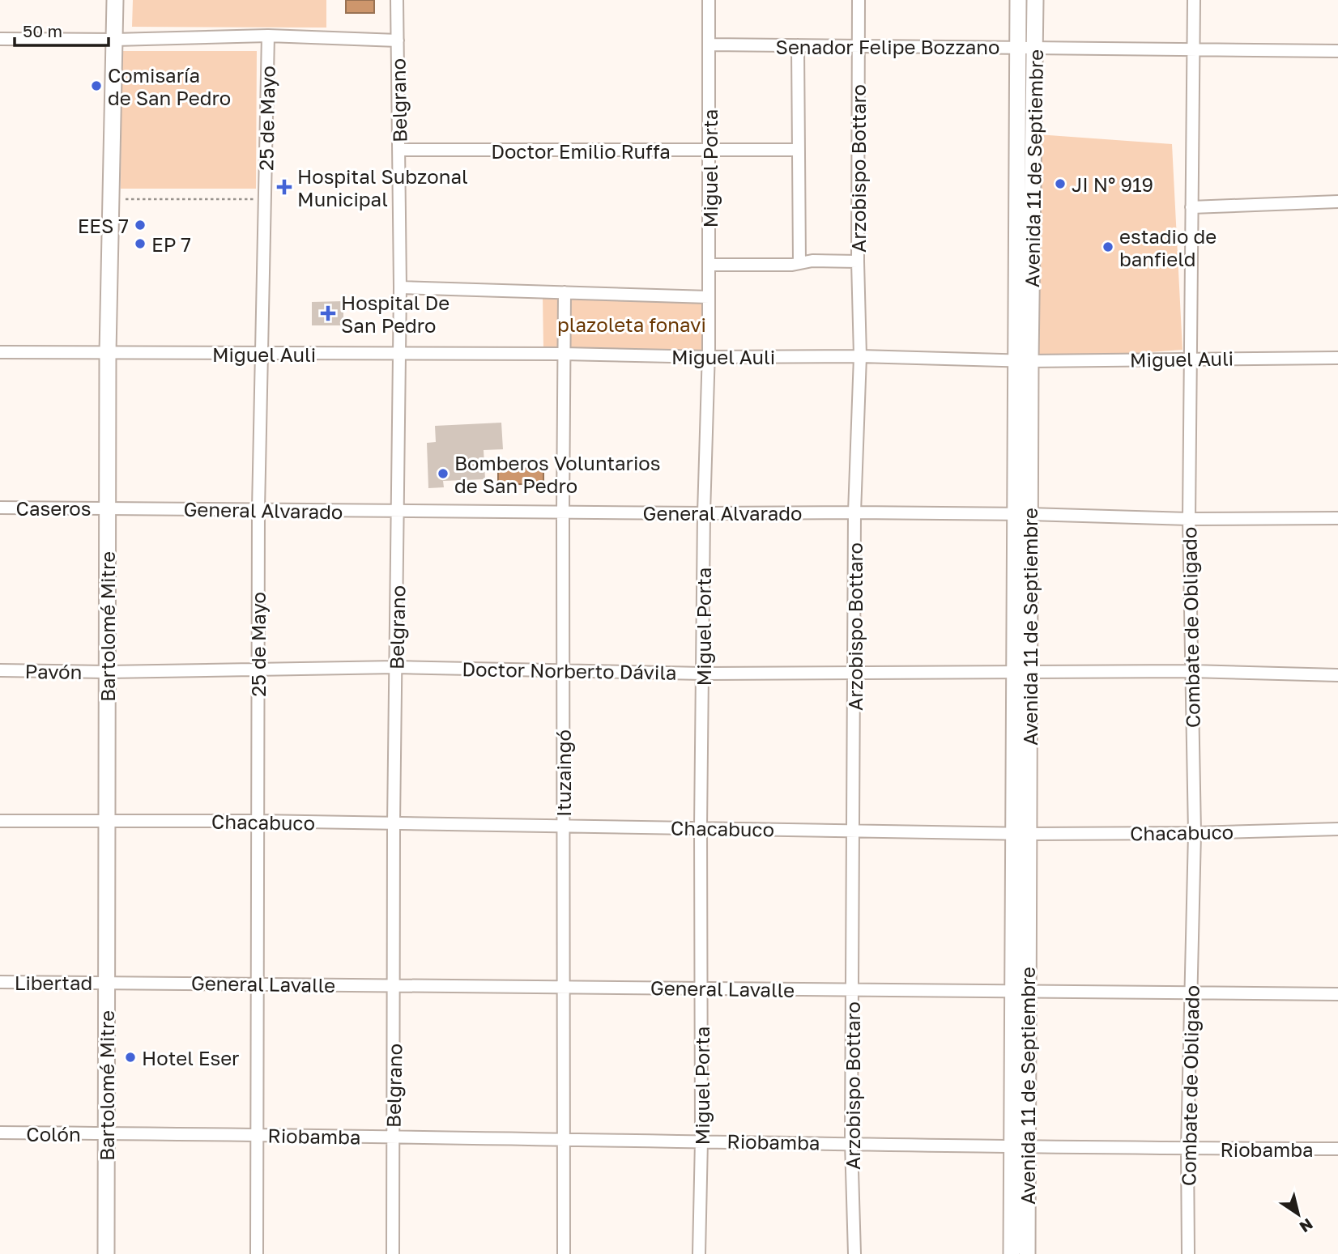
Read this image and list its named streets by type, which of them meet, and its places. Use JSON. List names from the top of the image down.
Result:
{
  "streets": {
    "main road": ["Avenida 11 de Septiembre", "Bartolomé Mitre"],
    "street": [
      "Senador Felipe Bozzano",
      "Belgrano",
      "25 de Mayo",
      "Doctor Emilio Ruffa",
      "Miguel Porta",
      "Arzobispo Bottaro",
      "Miguel Auli",
      "Caseros",
      "General Alvarado",
      "Combate de Obligado",
      "Doctor Norberto Dávila",
      "Pavón",
      "Ituzaingó",
      "Chacabuco",
      "Libertad",
      "General Lavalle",
      "Colón",
      "Riobamba"
    ]
  },
  "crossings": [
    ["Senador Felipe Bozzano", "Miguel Porta"],
    ["Senador Felipe Bozzano", "Arzobispo Bottaro"],
    ["Senador Felipe Bozzano", "Avenida 11 de Septiembre"],
    ["Senador Felipe Bozzano", "Combate de Obligado"],
    ["Belgrano", "Doctor Emilio Ruffa"],
    ["Belgrano", "Miguel Auli"],
    ["Belgrano", "General Alvarado"],
    ["Belgrano", "Doctor Norberto Dávila"],
    ["Belgrano", "Chacabuco"],
    ["Belgrano", "General Lavalle"],
    ["Belgrano", "Riobamba"],
    ["25 de Mayo", "Miguel Auli"],
    ["25 de Mayo", "General Alvarado"],
    ["25 de Mayo", "Doctor Norberto Dávila"],
    ["25 de Mayo", "Chacabuco"],
    ["25 de Mayo", "General Lavalle"],
    ["25 de Mayo", "Riobamba"],
    ["Doctor Emilio Ruffa", "Miguel Porta"],
    ["Miguel Porta", "Miguel Auli"],
    ["Miguel Porta", "General Alvarado"],
    ["Miguel Porta", "Doctor Norberto Dávila"],
    ["Miguel Porta", "Chacabuco"],
    ["Miguel Porta", "General Lavalle"],
    ["Miguel Porta", "Riobamba"],
    ["Arzobispo Bottaro", "Miguel Auli"],
    ["Arzobispo Bottaro", "General Alvarado"],
    ["Arzobispo Bottaro", "Doctor Norberto Dávila"],
    ["Arzobispo Bottaro", "Chacabuco"],
    ["Arzobispo Bottaro", "General Lavalle"],
    ["Arzobispo Bottaro", "Riobamba"],
    ["Avenida 11 de Septiembre", "Miguel Auli"],
    ["Avenida 11 de Septiembre", "General Alvarado"],
    ["Avenida 11 de Septiembre", "Doctor Norberto Dávila"],
    ["Avenida 11 de Septiembre", "Chacabuco"],
    ["Avenida 11 de Septiembre", "General Lavalle"],
    ["Avenida 11 de Septiembre", "Riobamba"],
    ["Miguel Auli", "Bartolomé Mitre"],
    ["Miguel Auli", "Combate de Obligado"],
    ["Miguel Auli", "Ituzaingó"],
    ["Caseros", "General Alvarado"],
    ["Caseros", "Bartolomé Mitre"],
    ["General Alvarado", "Bartolomé Mitre"],
    ["General Alvarado", "Combate de Obligado"],
    ["General Alvarado", "Ituzaingó"],
    ["Bartolomé Mitre", "Doctor Norberto Dávila"],
    ["Bartolomé Mitre", "Pavón"],
    ["Bartolomé Mitre", "Chacabuco"],
    ["Bartolomé Mitre", "Libertad"],
    ["Bartolomé Mitre", "General Lavalle"],
    ["Bartolomé Mitre", "Colón"],
    ["Bartolomé Mitre", "Riobamba"],
    ["Combate de Obligado", "Doctor Norberto Dávila"],
    ["Combate de Obligado", "Chacabuco"],
    ["Combate de Obligado", "General Lavalle"],
    ["Combate de Obligado", "Riobamba"],
    ["Doctor Norberto Dávila", "Pavón"],
    ["Doctor Norberto Dávila", "Ituzaingó"],
    ["Ituzaingó", "Chacabuco"],
    ["Ituzaingó", "General Lavalle"],
    ["Ituzaingó", "Riobamba"],
    ["Libertad", "General Lavalle"],
    ["Colón", "Riobamba"]
  ],
  "parks": ["plazoleta fonavi"],
  "places": {
    "other": [
      "Comisaría de San Pedro",
      "JI N° 919",
      "EES 7",
      "EP 7",
      "estadio de banfield",
      "Bomberos Voluntarios de San Pedro",
      "Hotel Eser"
    ],
    "health": ["Hospital Subzonal Municipal", "Hospital De San Pedro"]
  },
  "scale_bar": "50 m",
  "north": "bottom right"
}
